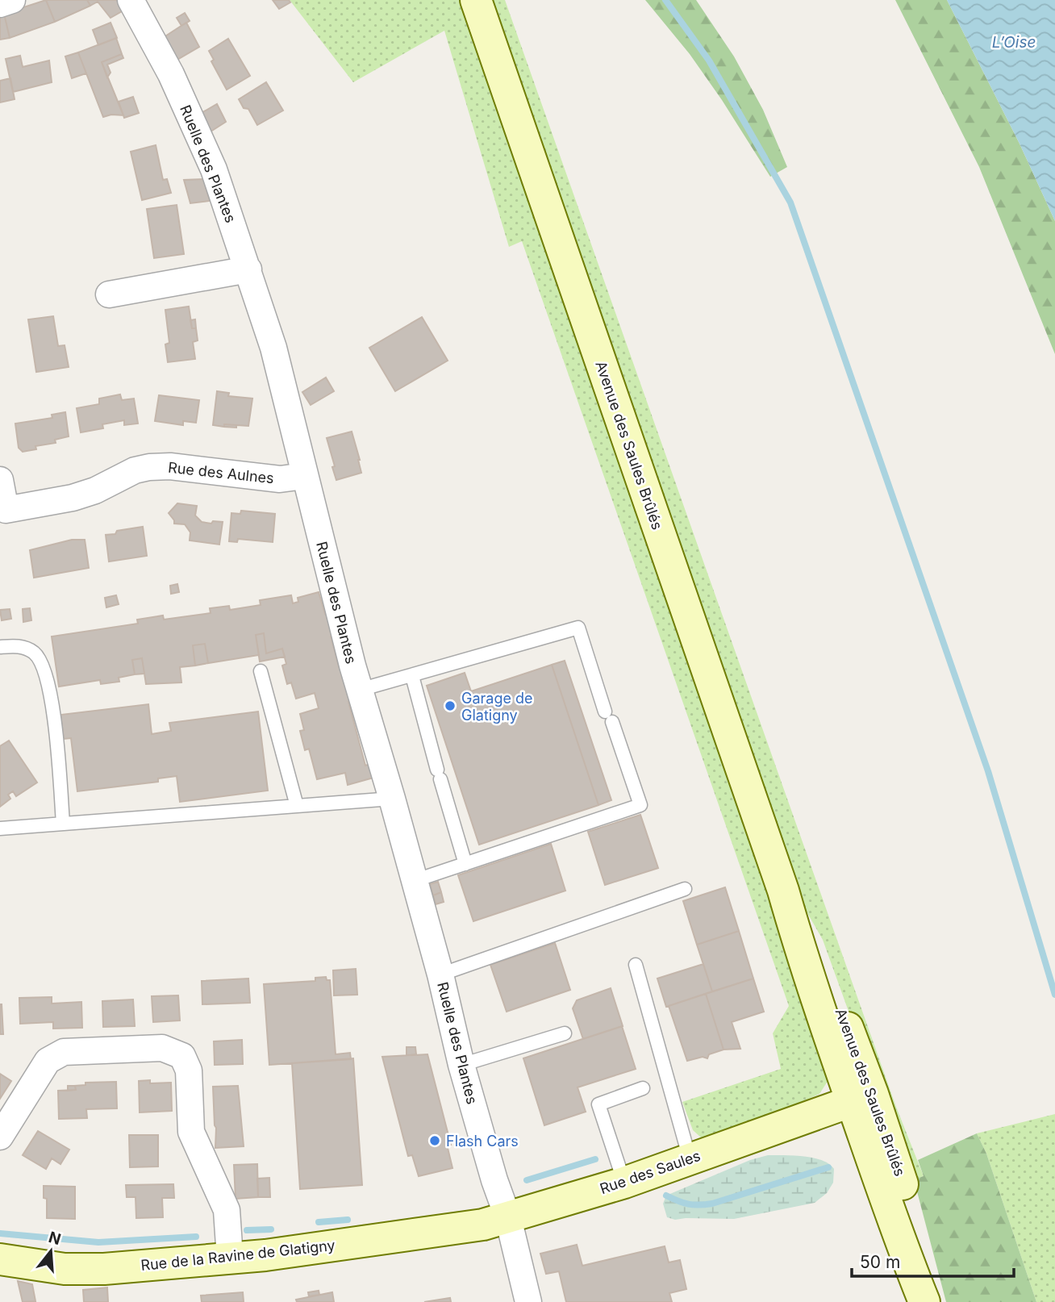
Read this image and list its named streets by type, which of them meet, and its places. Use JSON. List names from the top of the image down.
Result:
{
  "streets": {
    "main road": ["Avenue des Saules Brûlés", "Rue des Saules", "Rue de la Ravine de Glatigny"],
    "street": ["Ruelle des Plantes", "Rue des Aulnes"]
  },
  "crossings": [
    ["Ruelle des Plantes", "Rue des Aulnes"],
    ["Ruelle des Plantes", "Rue des Saules"],
    ["Ruelle des Plantes", "Rue de la Ravine de Glatigny"],
    ["Avenue des Saules Brûlés", "Rue des Saules"],
    ["Rue des Saules", "Rue de la Ravine de Glatigny"]
  ],
  "water": ["L’Oise"],
  "places": ["Garage de Glatigny", "Flash Cars"],
  "scale_bar": "50 m",
  "north": "top"
}
